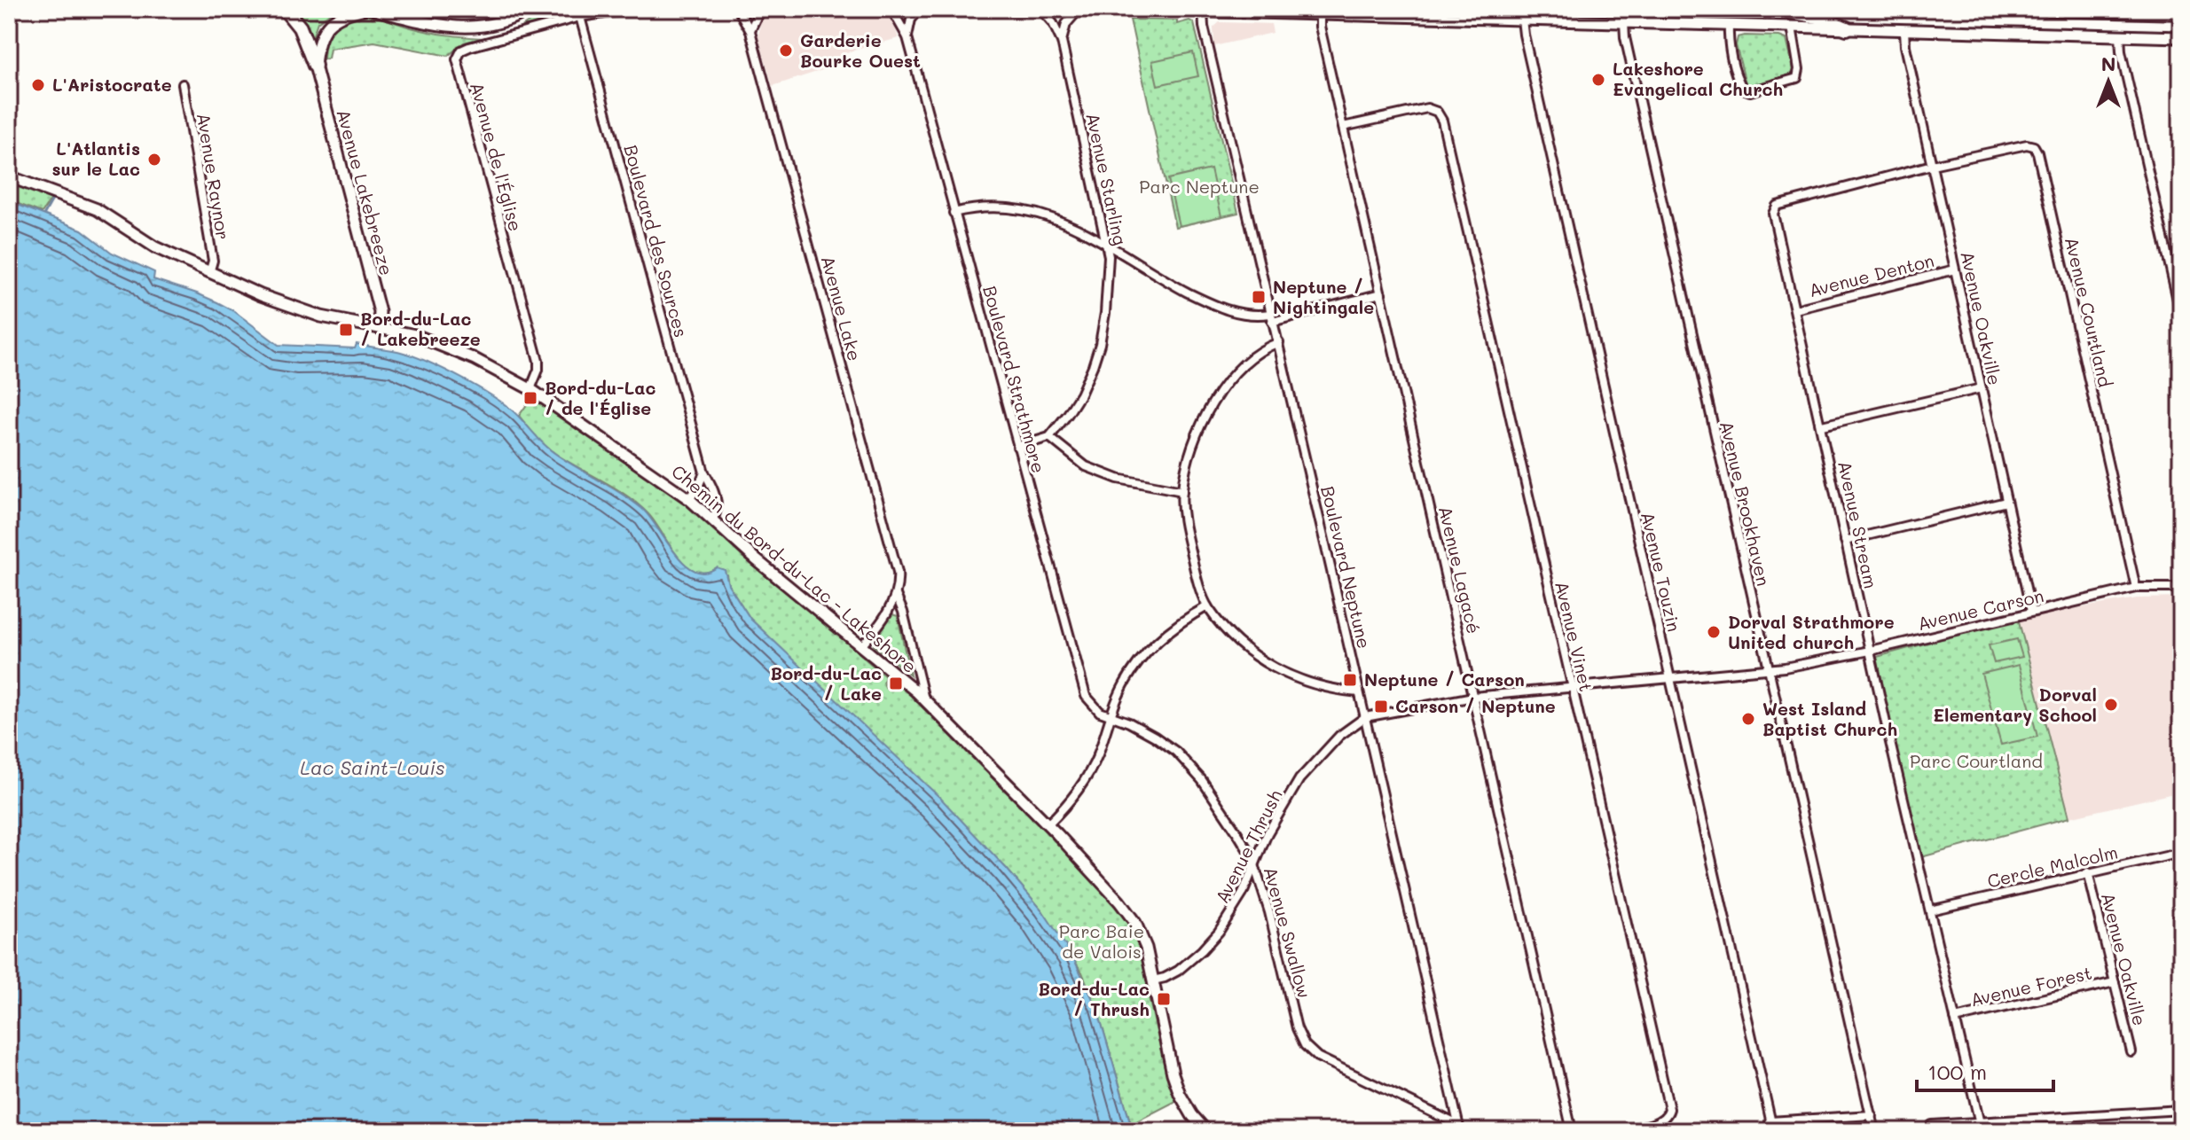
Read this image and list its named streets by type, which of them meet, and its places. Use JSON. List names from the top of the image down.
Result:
{
  "streets": {
    "street": [
      "Avenue de l'Église",
      "Avenue Raynor",
      "Avenue Starling",
      "Avenue Lakebreeze",
      "Boulevard des Sources",
      "Avenue Denton",
      "Avenue Lake",
      "Avenue Courtland",
      "Avenue Oakville",
      "Boulevard Strathmore",
      "Avenue Brookhaven",
      "Avenue Stream",
      "Boulevard Neptune",
      "Chemin du Bord-du-Lac - Lakeshore",
      "Avenue Lagacé",
      "Avenue Touzin",
      "Avenue Carson",
      "Avenue Vinet",
      "Avenue Thrush",
      "Cercle Malcolm",
      "Avenue Swallow",
      "Avenue Forest"
    ]
  },
  "crossings": [
    ["Avenue de l'Église", "Boulevard des Sources"],
    ["Avenue de l'Église", "Chemin du Bord-du-Lac - Lakeshore"],
    ["Avenue Raynor", "Chemin du Bord-du-Lac - Lakeshore"],
    ["Avenue Lakebreeze", "Chemin du Bord-du-Lac - Lakeshore"],
    ["Boulevard des Sources", "Chemin du Bord-du-Lac - Lakeshore"],
    ["Avenue Denton", "Avenue Oakville"],
    ["Avenue Denton", "Avenue Stream"],
    ["Avenue Lake", "Chemin du Bord-du-Lac - Lakeshore"],
    ["Avenue Courtland", "Avenue Oakville"],
    ["Avenue Courtland", "Avenue Stream"],
    ["Avenue Courtland", "Avenue Carson"],
    ["Avenue Oakville", "Avenue Stream"],
    ["Avenue Oakville", "Avenue Carson"],
    ["Avenue Oakville", "Cercle Malcolm"],
    ["Avenue Oakville", "Avenue Forest"],
    ["Boulevard Strathmore", "Avenue Swallow"],
    ["Avenue Brookhaven", "Avenue Carson"],
    ["Avenue Stream", "Avenue Carson"],
    ["Avenue Stream", "Cercle Malcolm"],
    ["Avenue Stream", "Avenue Forest"],
    ["Boulevard Neptune", "Avenue Carson"],
    ["Boulevard Neptune", "Avenue Thrush"],
    ["Boulevard Neptune", "Avenue Swallow"],
    ["Chemin du Bord-du-Lac - Lakeshore", "Avenue Thrush"],
    ["Avenue Lagacé", "Avenue Carson"],
    ["Avenue Lagacé", "Avenue Vinet"],
    ["Avenue Touzin", "Avenue Carson"],
    ["Avenue Carson", "Avenue Vinet"],
    ["Avenue Carson", "Avenue Thrush"],
    ["Avenue Thrush", "Avenue Swallow"]
  ],
  "water": ["Lac Saint-Louis"],
  "parks": ["Parc Neptune", "Parc Courtland", "Parc Baie de Valois"],
  "places": {
    "other": [
      "Garderie Bourke Ouest",
      "Lakeshore Evangelical Church",
      "L'Aristocrate",
      "L'Atlantis sur le Lac",
      "Dorval Strathmore United church",
      "Dorval Elementary School",
      "West Island Baptist Church"
    ],
    "transit": [
      "Neptune / Nightingale",
      "Bord-du-Lac / Lakebreeze",
      "Bord-du-Lac / de l'Église",
      "Neptune / Carson",
      "Bord-du-Lac / Lake",
      "Carson / Neptune",
      "Bord-du-Lac / Thrush"
    ]
  },
  "scale_bar": "100 m",
  "north": "top"
}
